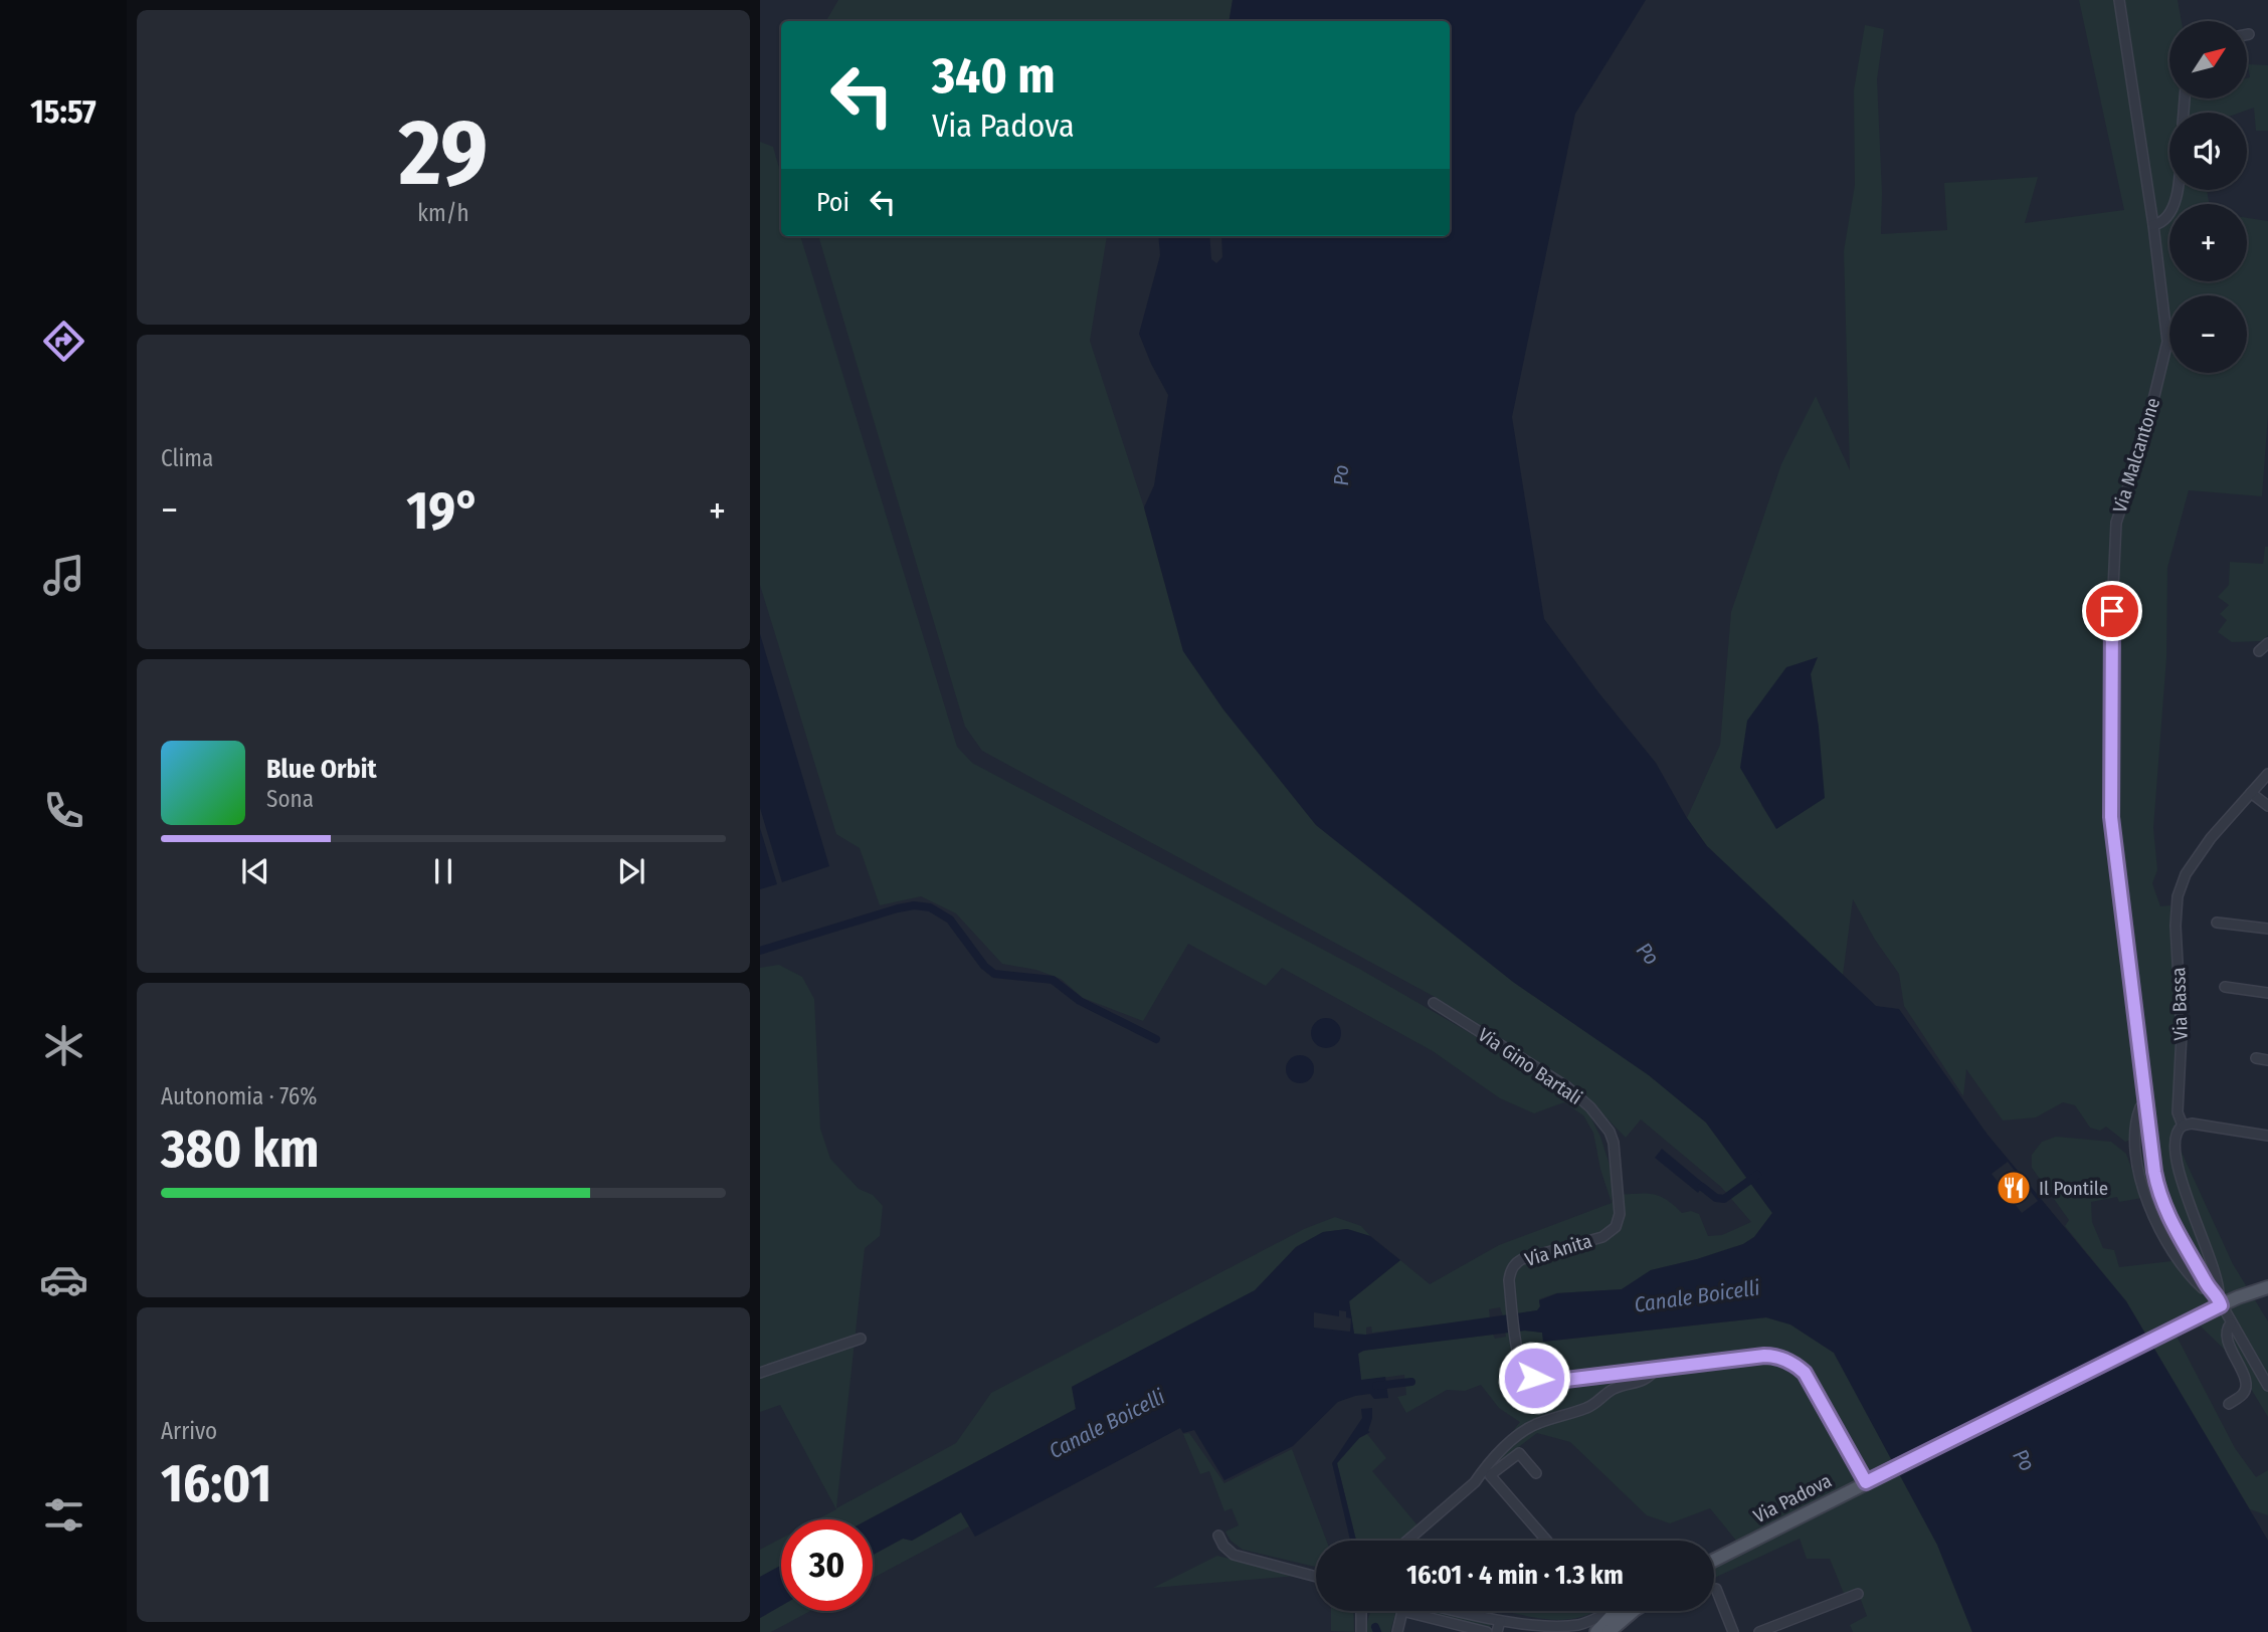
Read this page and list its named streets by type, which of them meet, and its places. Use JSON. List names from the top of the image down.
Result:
{
  "streets": {
    "main road": ["Via Padova"],
    "street": [
      "Via Malcantone",
      "Via Bassa",
      "Via Gino Bartali",
      "Via Anita"
    ]
  },
  "crossings": [
    ["Via Bassa", "Via Padova"],
    ["Via Gino Bartali", "Via Anita"],
    ["Via Anita", "Via Padova"]
  ],
  "water": ["Po", "Canale Boicelli"],
  "places": {
    "restaurant": ["Il Pontile"]
  },
  "north": "top right",
  "page": {
    "tabs": "15:57",
    "tile": [
      ["29", "km/h"],
      "Clima",
      ["Autonomia · 76%", "380 km"],
      ["Arrivo", "16:01"]
    ],
    "map_buttons": ["+", "−"],
    "turn": ["340 m", "Via Padova"],
    "then": "Poi",
    "heat": ["−", "19°", "+"],
    "song": ["Blue Orbit", "Sona"],
    "limit": "30",
    "trip": "16:01 · 4 min · 1.3 km"
  }
}
